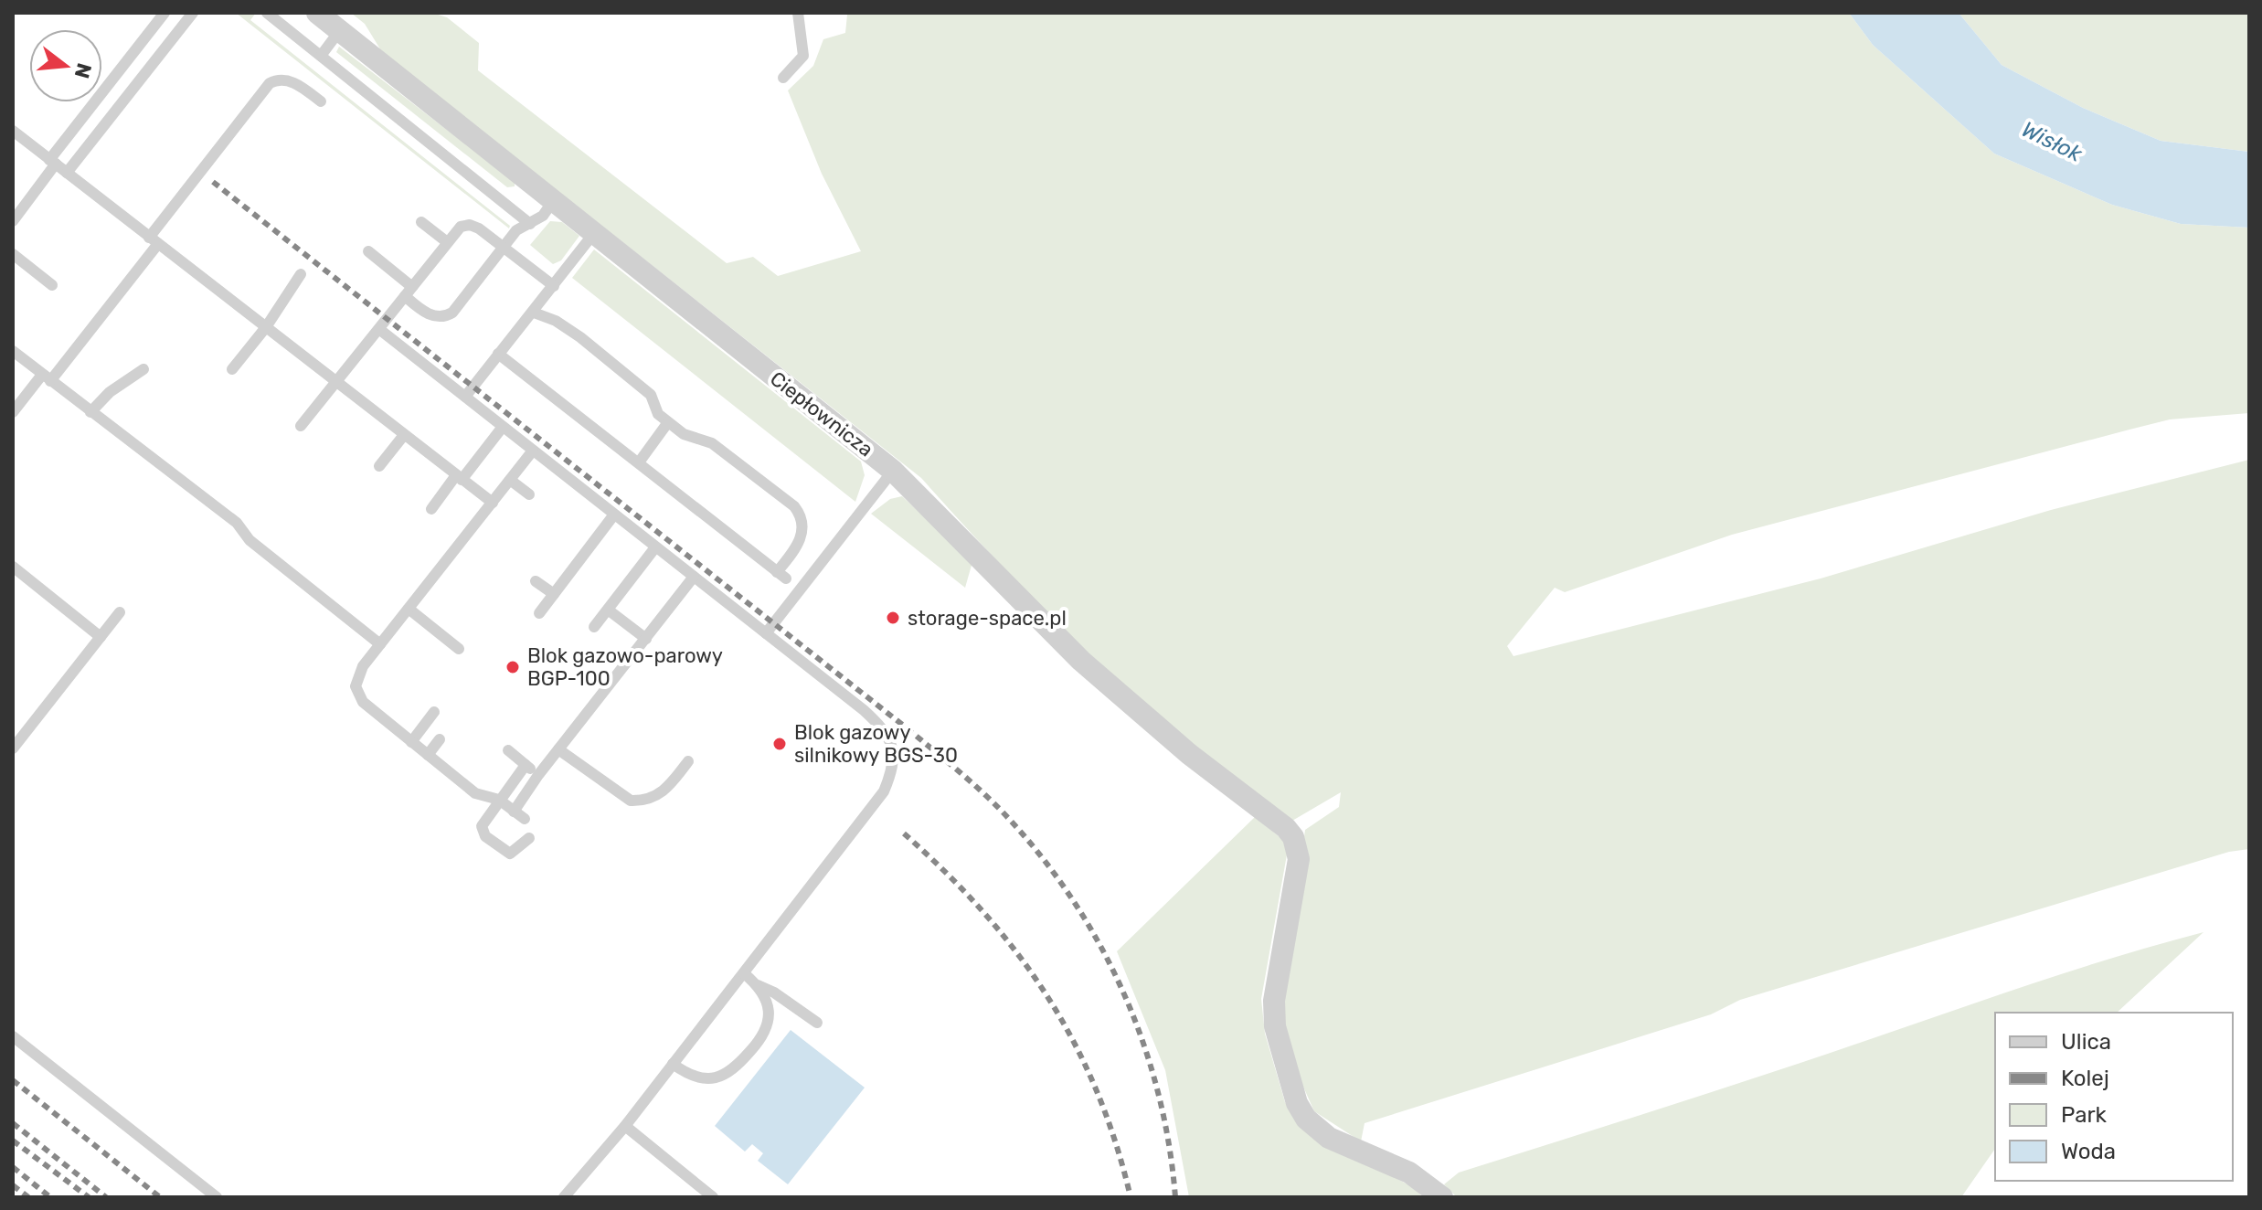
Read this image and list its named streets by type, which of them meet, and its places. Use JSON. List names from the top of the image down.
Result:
{
  "streets": {
    "street": ["Ciepłownicza"]
  },
  "water": ["Wisłok"],
  "places": ["storage-space.pl", "Blok gazowo-parowy BGP-100", "Blok gazowy silnikowy BGS-30"],
  "legend": [
    "Ulica",
    "Kolej",
    "Park",
    "Woda"
  ],
  "north": "right"
}
